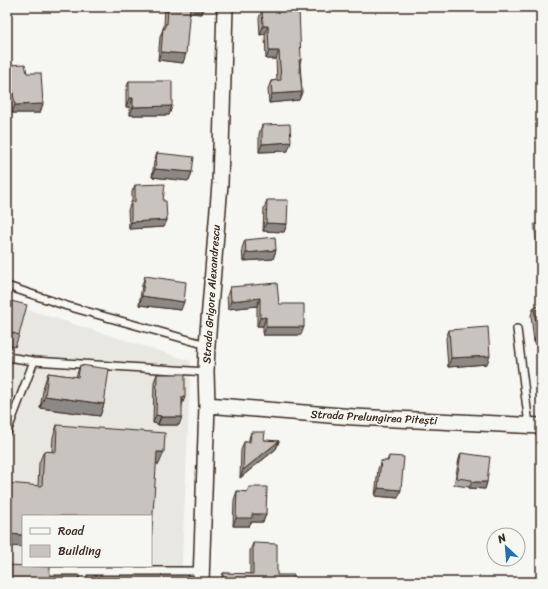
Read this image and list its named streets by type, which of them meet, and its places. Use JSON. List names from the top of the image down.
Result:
{
  "streets": {
    "street": ["Strada Grigore Alexandrescu", "Strada Prelungirea Pitești"]
  },
  "crossings": [
    ["Strada Grigore Alexandrescu", "Strada Prelungirea Pitești"]
  ],
  "legend": ["Road", "Building"],
  "north": "top left"
}
